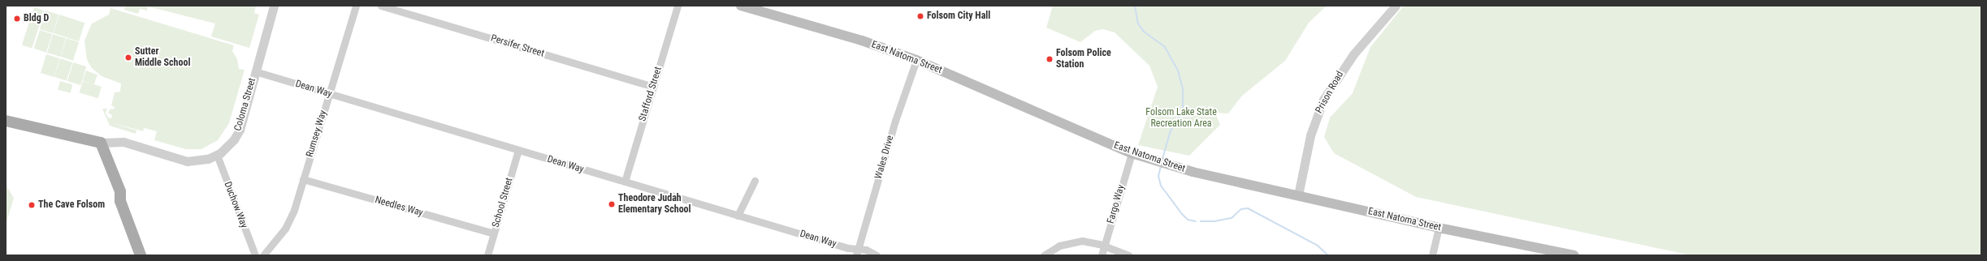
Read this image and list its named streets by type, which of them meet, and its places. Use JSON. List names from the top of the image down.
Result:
{
  "streets": {
    "main road": ["East Natoma Street"],
    "street": [
      "Persifer Street",
      "Dean Way",
      "Prison Road",
      "Stafford Street",
      "Coloma Street",
      "Rumsey Way",
      "Wales Drive",
      "School Street",
      "Fargo Way",
      "Duchow Way",
      "Needles Way"
    ]
  },
  "crossings": [
    ["Persifer Street", "Stafford Street"],
    ["East Natoma Street", "Prison Road"],
    ["East Natoma Street", "Wales Drive"],
    ["East Natoma Street", "Fargo Way"],
    ["Dean Way", "Stafford Street"],
    ["Dean Way", "Coloma Street"],
    ["Dean Way", "Rumsey Way"],
    ["Dean Way", "Wales Drive"],
    ["Dean Way", "School Street"],
    ["Coloma Street", "Duchow Way"],
    ["Rumsey Way", "Needles Way"],
    ["School Street", "Needles Way"]
  ],
  "parks": ["Folsom Lake State Recreation Area"],
  "places": [
    "Folsom City Hall",
    "Bldg D",
    "Sutter Middle School",
    "Folsom Police Station",
    "Theodore Judah Elementary School",
    "The Cave Folsom"
  ]
}
